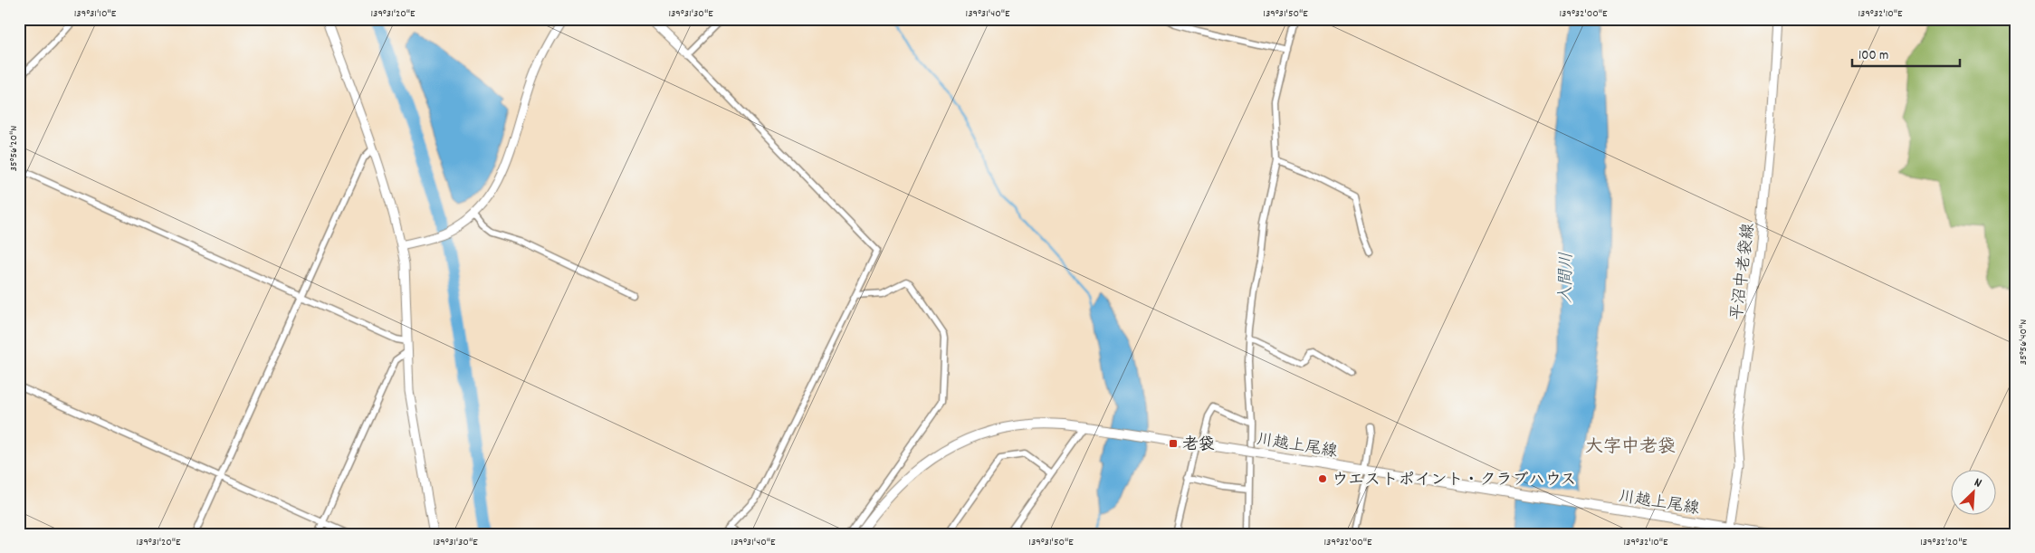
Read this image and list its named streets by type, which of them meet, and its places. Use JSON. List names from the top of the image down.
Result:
{
  "streets": {
    "main road": ["川越上尾線"],
    "street": ["平沼中老袋線"]
  },
  "crossings": [
    ["平沼中老袋線", "川越上尾線"]
  ],
  "districts": ["大字中老袋"],
  "water": ["入間川"],
  "places": {
    "transit": ["老袋"],
    "other": ["ウエストポイント・クラブハウス"]
  },
  "scale_bar": "100 m",
  "north": "top right",
  "coordinates": [
    "139°31'10\"E",
    "139°31'20\"E",
    "139°31'30\"E",
    "139°31'40\"E",
    "139°31'50\"E",
    "139°32'00\"E",
    "139°32'10\"E",
    "35°56'20\"N",
    "35°56'40\"N",
    "139°32'20\"E"
  ]
}
